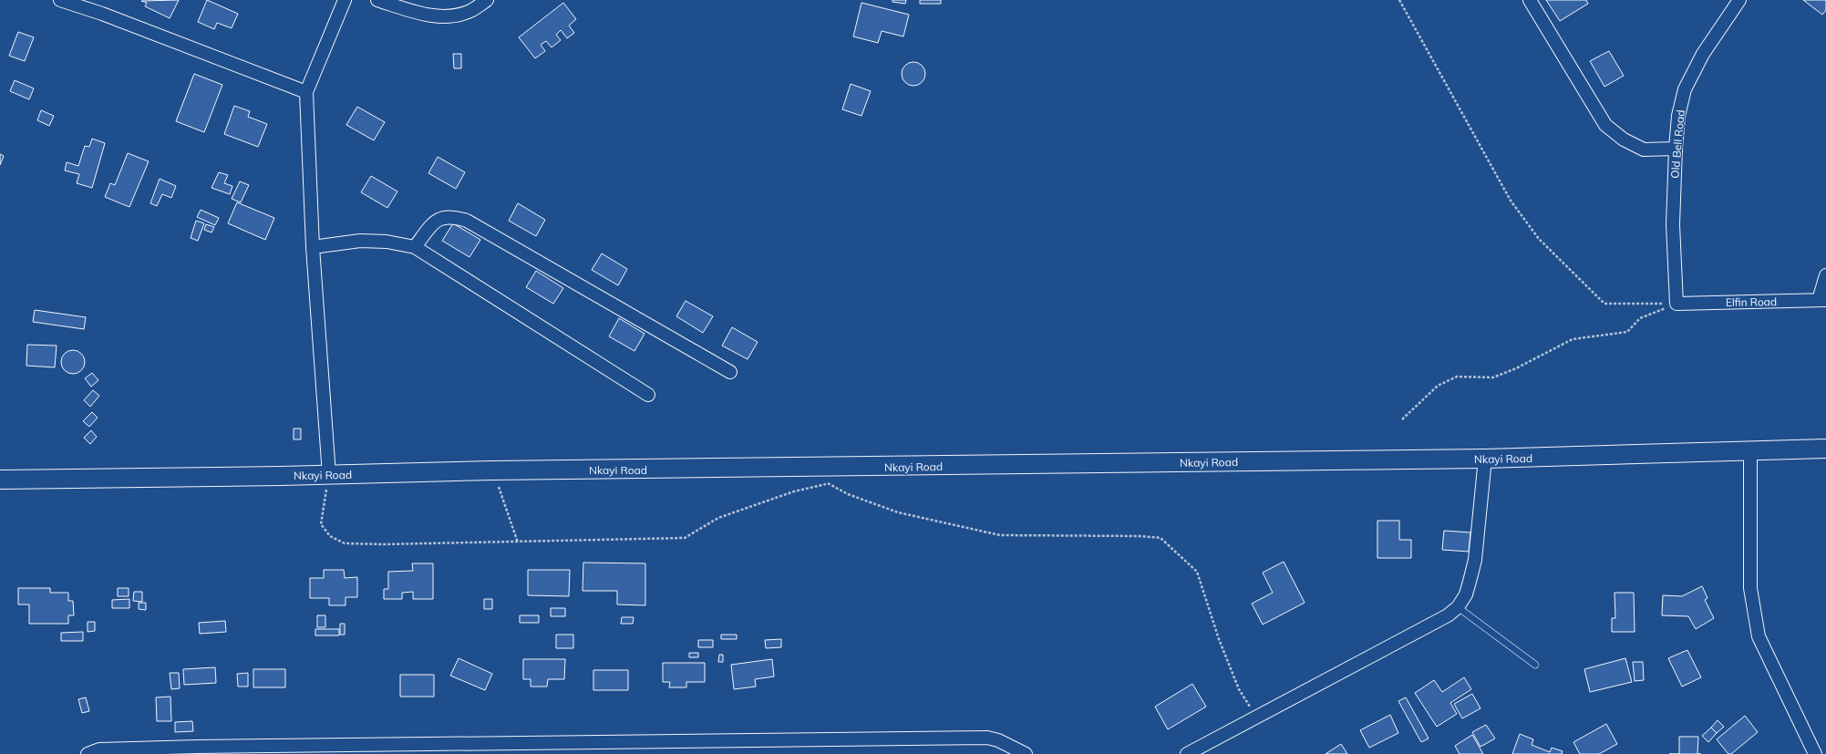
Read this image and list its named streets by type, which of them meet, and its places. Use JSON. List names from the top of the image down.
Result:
{
  "streets": {
    "main road": ["Nkayi Road"],
    "street": ["Old Bell Road", "Elfin Road"]
  },
  "crossings": [
    ["Old Bell Road", "Elfin Road"]
  ]
}
